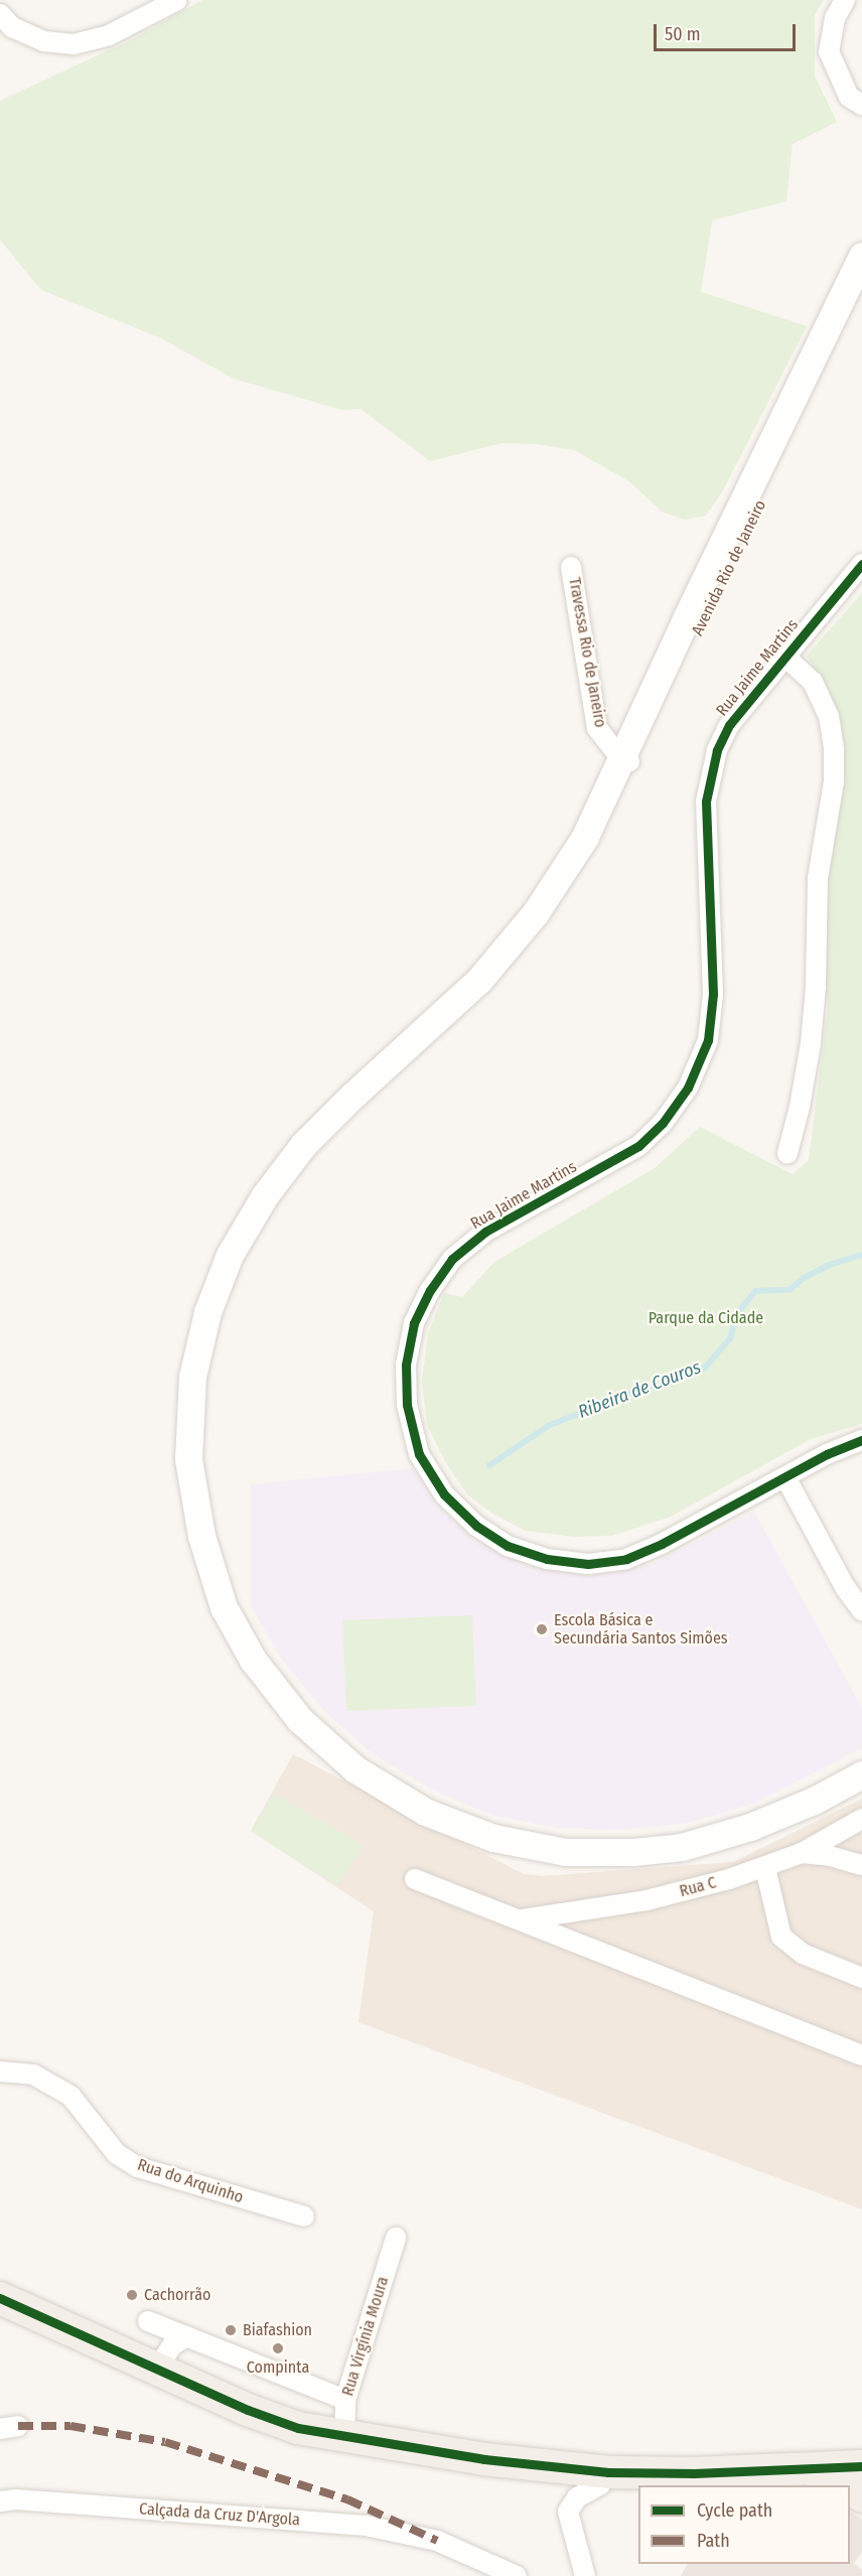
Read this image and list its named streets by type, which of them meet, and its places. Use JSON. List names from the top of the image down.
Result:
{
  "streets": {
    "street": [
      "Avenida Rio de Janeiro",
      "Travessa Rio de Janeiro",
      "Rua Jaime Martins",
      "Rua C",
      "Rua do Arquinho",
      "Rua Virgínia Moura",
      "Calçada da Cruz D'Argola"
    ]
  },
  "crossings": [
    ["Avenida Rio de Janeiro", "Travessa Rio de Janeiro"]
  ],
  "water": ["Ribeira de Couros"],
  "parks": ["Parque da Cidade"],
  "places": [
    "Escola Básica e Secundária Santos Simões",
    "Cachorrão",
    "Biafashion",
    "Compinta"
  ],
  "legend": ["Cycle path", "Path"],
  "scale_bar": "50 m"
}
